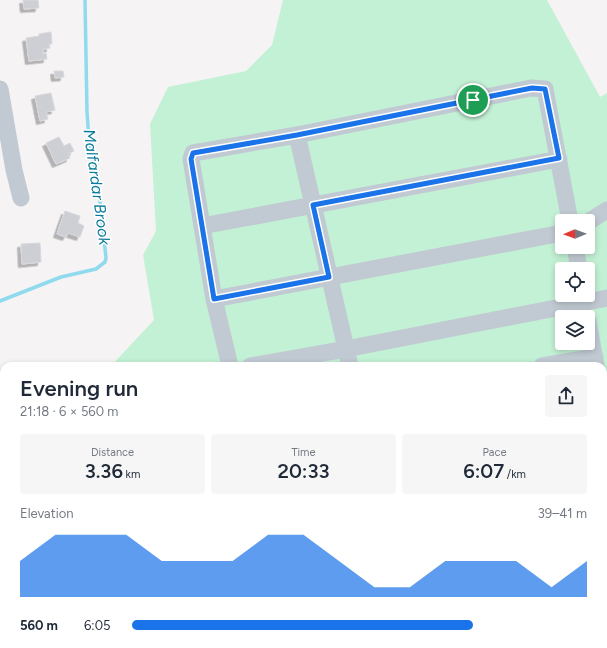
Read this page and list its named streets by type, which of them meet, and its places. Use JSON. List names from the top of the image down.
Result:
{
  "water": ["Malfardar Brook"],
  "north": "left",
  "page": {
    "heading": ["Evening run", "21:18 · 6 × 560 m"],
    "stats": [
      ["Distance", "3.36 km"],
      ["Time", "20:33"],
      ["Pace", "6:07 /km"]
    ],
    "chart": ["Elevation", "39–41 m"],
    "list": [
      {
        "name": "560 m",
        "note": "6:05"
      }
    ]
  }
}
